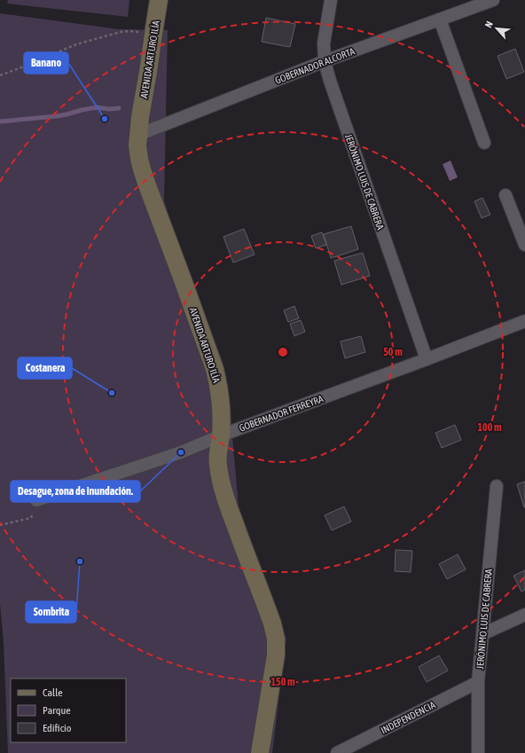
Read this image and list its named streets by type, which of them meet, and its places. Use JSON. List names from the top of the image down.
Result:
{
  "streets": {
    "main road": ["AVENIDA ARTURO ILÍA"],
    "street": [
      "GOBERNADOR ALCORTA",
      "JERÓNIMO LUIS DE CABRERA",
      "GOBERNADOR FERREYRA",
      "INDEPENDENCIA"
    ]
  },
  "crossings": [
    ["AVENIDA ARTURO ILÍA", "GOBERNADOR ALCORTA"],
    ["AVENIDA ARTURO ILÍA", "GOBERNADOR FERREYRA"],
    ["GOBERNADOR ALCORTA", "JERÓNIMO LUIS DE CABRERA"],
    ["JERÓNIMO LUIS DE CABRERA", "GOBERNADOR FERREYRA"],
    ["JERÓNIMO LUIS DE CABRERA", "INDEPENDENCIA"]
  ],
  "places": [
    "Banano",
    "Costanera",
    "Desague, zona de inundación.",
    "Sombrita"
  ],
  "legend": ["Calle", "Parque", "Edificio"],
  "north": "top left",
  "rings": ["50 m", "100 m", "150 m"]
}
